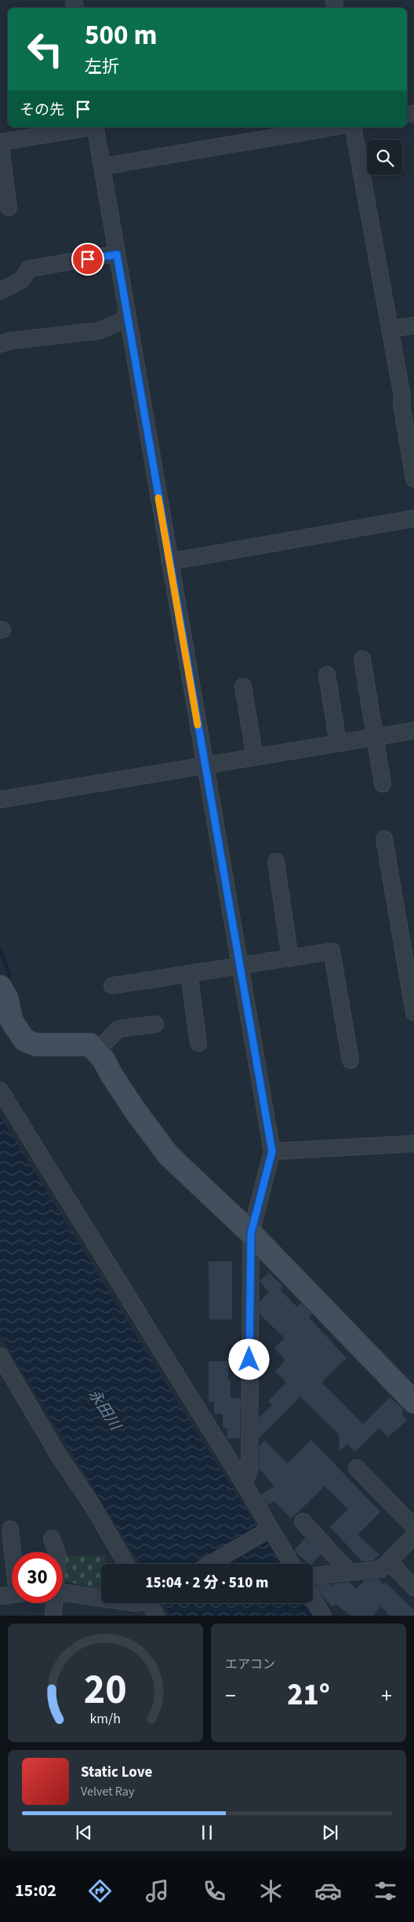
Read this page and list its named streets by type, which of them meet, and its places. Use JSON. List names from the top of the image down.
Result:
{
  "water": ["永田川"],
  "page": {
    "turn": ["500 m", "左折"],
    "then": "その先",
    "limit": "30",
    "trip": "15:04 · 2 分 · 510 m",
    "tile": "エアコン",
    "heat": ["−", "21°", "+"],
    "song": ["Static Love", "Velvet Ray"],
    "tabs": "15:02",
    "gauge": ["20", "km/h"]
  }
}
